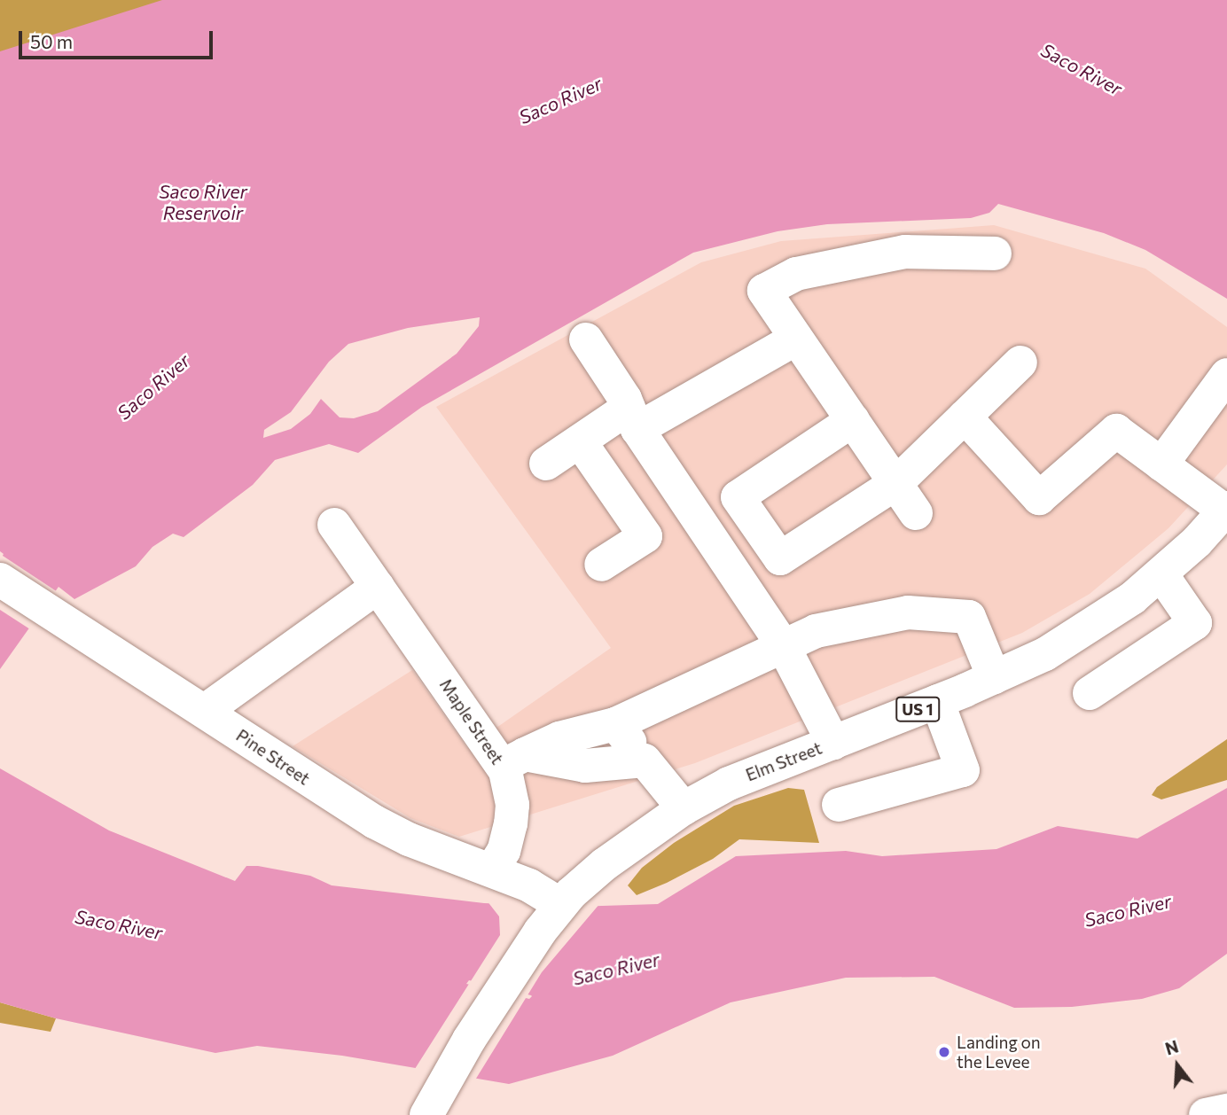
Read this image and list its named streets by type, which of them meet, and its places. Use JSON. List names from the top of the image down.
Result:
{
  "streets": {
    "street": [
      "US 1",
      "Maple Street",
      "Pine Street",
      "Elm Street"
    ]
  },
  "crossings": [
    ["Maple Street", "Pine Street"],
    ["Pine Street", "Elm Street"]
  ],
  "water": ["Saco River", "Saco River Reservoir"],
  "places": ["Landing on the Levee"],
  "scale_bar": "50 m",
  "north": "top"
}
